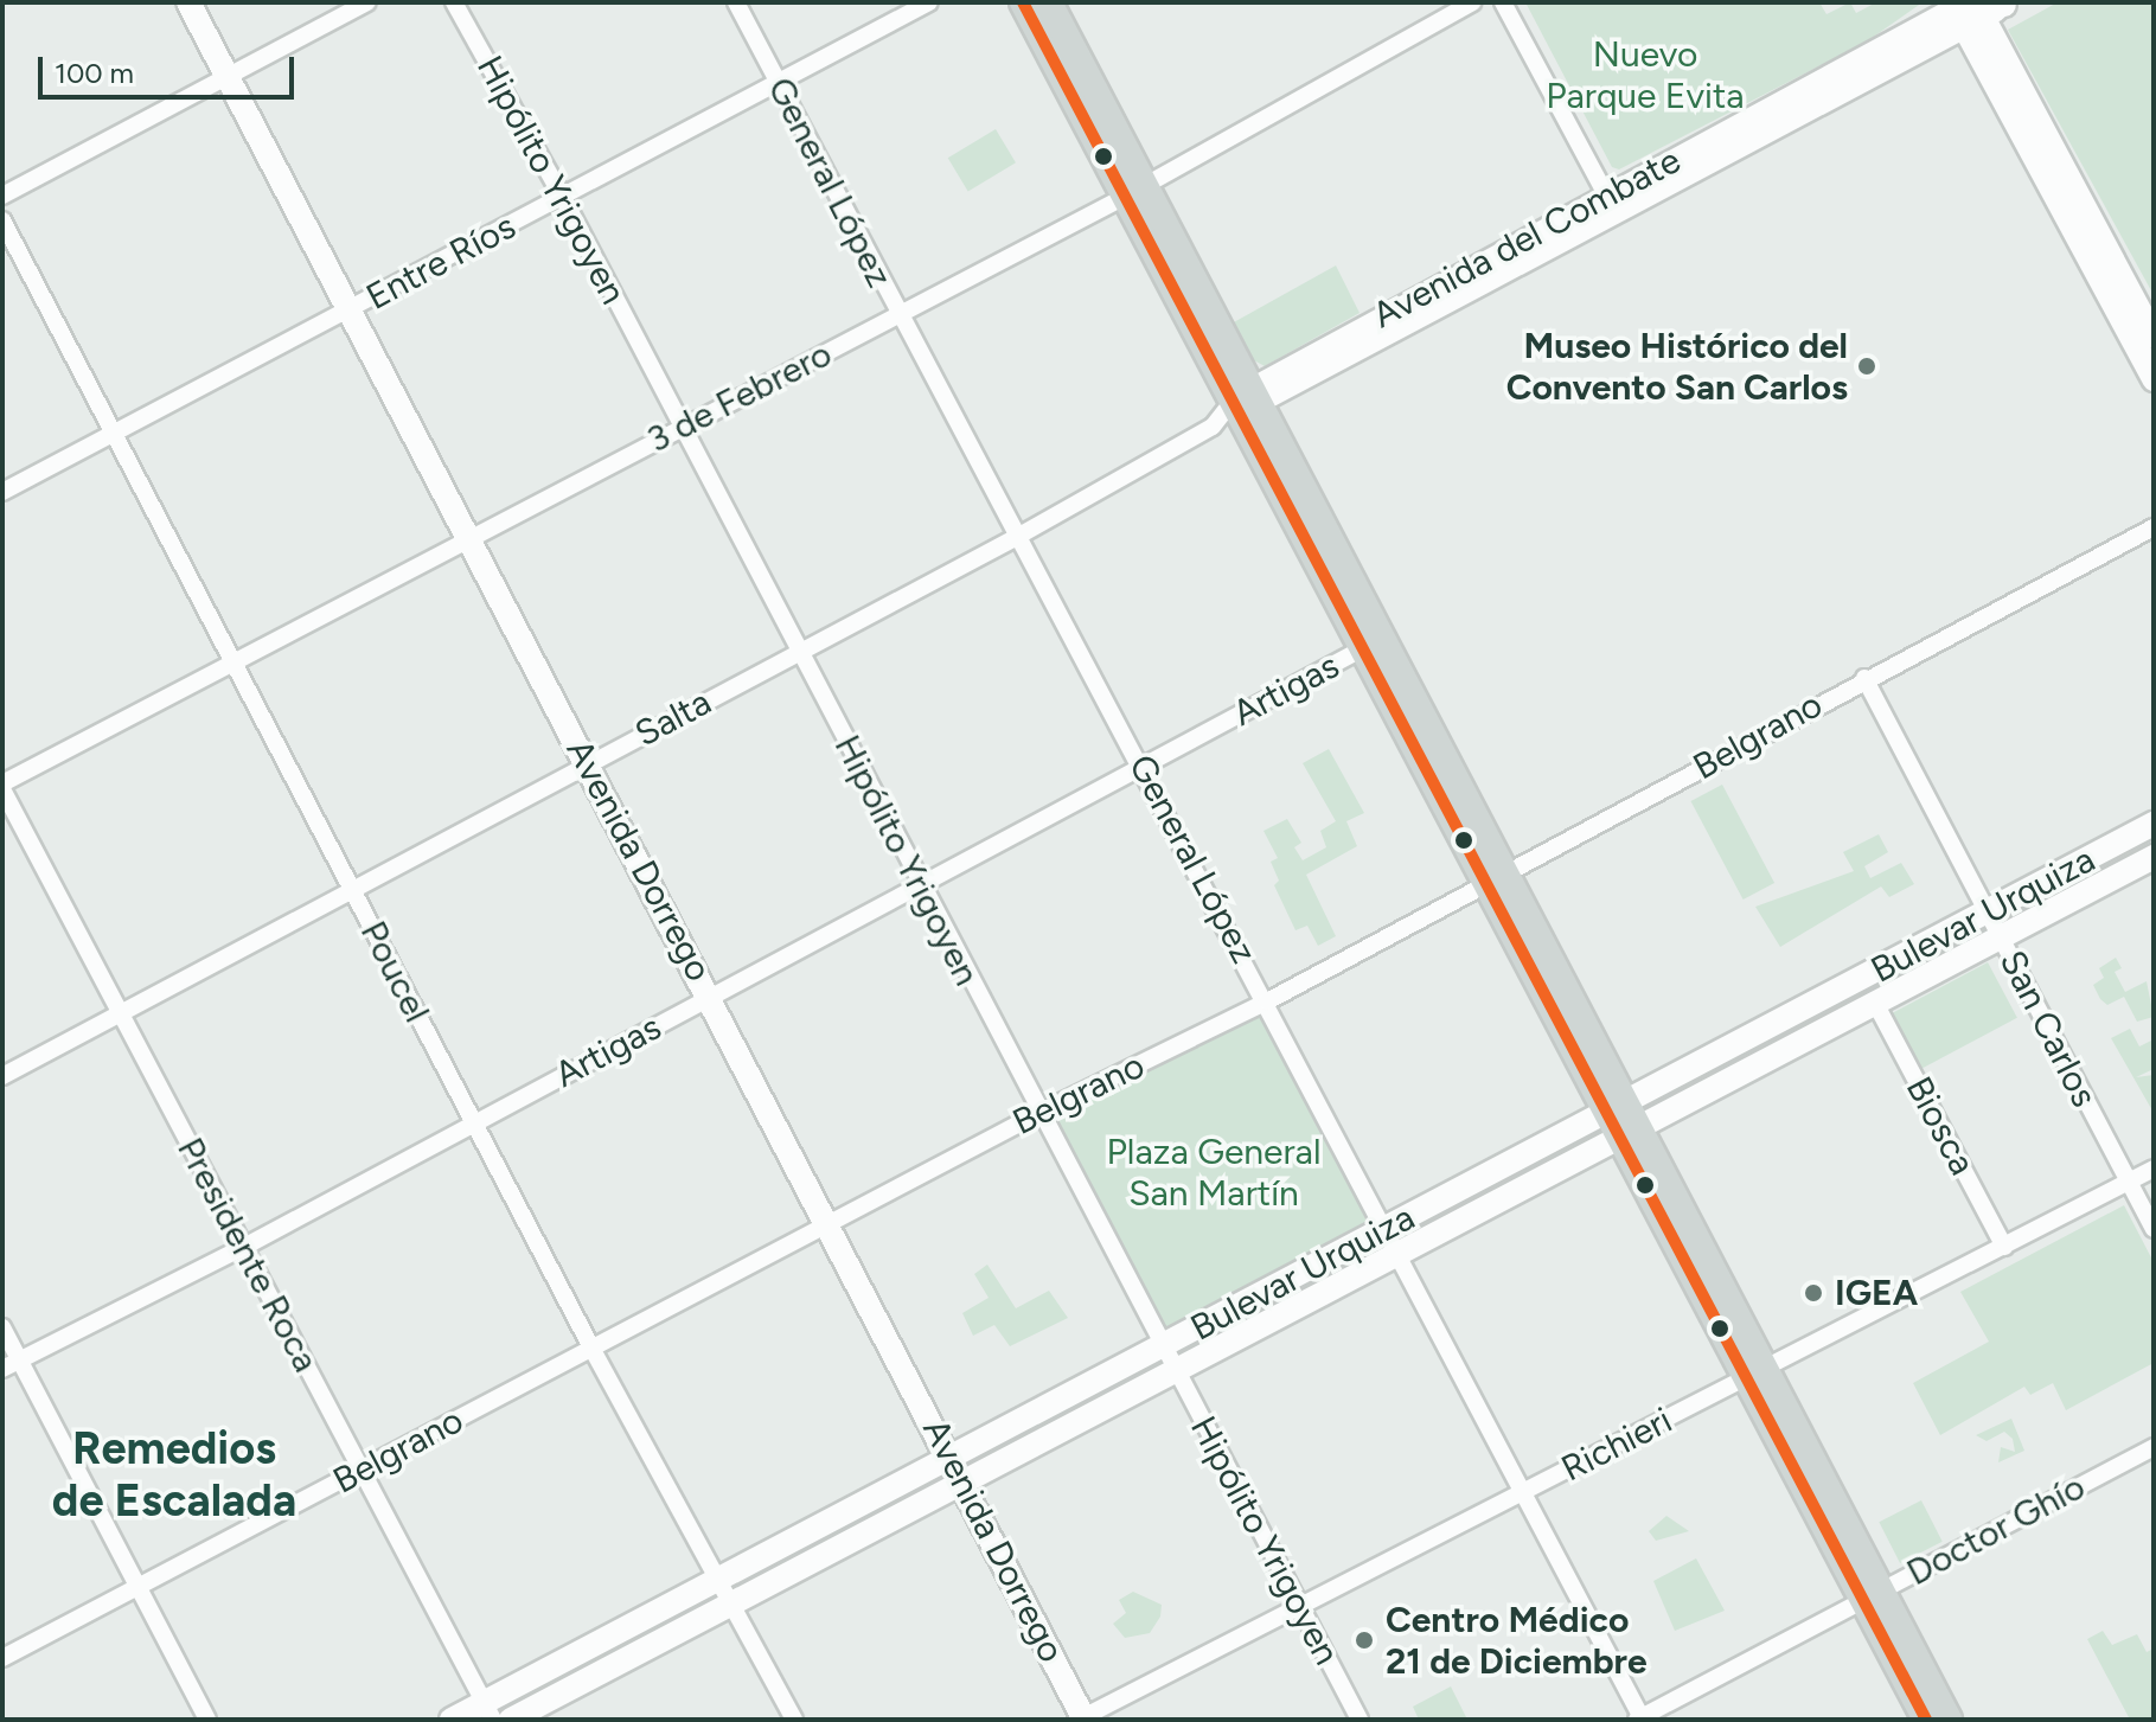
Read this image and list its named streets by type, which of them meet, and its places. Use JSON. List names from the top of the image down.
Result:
{
  "streets": {
    "main road": ["Avenida del Combate", "Avenida Dorrego", "Bulevar Urquiza"],
    "street": [
      "Hipólito Yrigoyen",
      "General López",
      "Entre Ríos",
      "3 de Febrero",
      "Artigas",
      "Salta",
      "Belgrano",
      "Poucel",
      "San Carlos",
      "Biosca",
      "Presidente Roca",
      "Richieri",
      "Doctor Ghío"
    ]
  },
  "crossings": [
    ["Hipólito Yrigoyen", "Entre Ríos"],
    ["Hipólito Yrigoyen", "3 de Febrero"],
    ["Hipólito Yrigoyen", "Artigas"],
    ["Hipólito Yrigoyen", "Salta"],
    ["Hipólito Yrigoyen", "Belgrano"],
    ["Hipólito Yrigoyen", "Bulevar Urquiza"],
    ["Hipólito Yrigoyen", "Richieri"],
    ["General López", "Entre Ríos"],
    ["General López", "3 de Febrero"],
    ["General López", "Artigas"],
    ["General López", "Salta"],
    ["General López", "Belgrano"],
    ["General López", "Bulevar Urquiza"],
    ["General López", "Richieri"],
    ["General López", "Doctor Ghío"],
    ["Avenida del Combate", "Salta"],
    ["Entre Ríos", "Avenida Dorrego"],
    ["Entre Ríos", "Poucel"],
    ["3 de Febrero", "Avenida Dorrego"],
    ["3 de Febrero", "Poucel"],
    ["3 de Febrero", "Presidente Roca"],
    ["Artigas", "Avenida Dorrego"],
    ["Artigas", "Poucel"],
    ["Artigas", "Presidente Roca"],
    ["Salta", "Avenida Dorrego"],
    ["Salta", "Poucel"],
    ["Salta", "Presidente Roca"],
    ["Belgrano", "Avenida Dorrego"],
    ["Belgrano", "Poucel"],
    ["Belgrano", "San Carlos"],
    ["Belgrano", "Presidente Roca"],
    ["Avenida Dorrego", "Bulevar Urquiza"],
    ["Avenida Dorrego", "Richieri"],
    ["Bulevar Urquiza", "Poucel"],
    ["Bulevar Urquiza", "San Carlos"],
    ["Bulevar Urquiza", "Biosca"],
    ["Bulevar Urquiza", "Presidente Roca"],
    ["San Carlos", "Richieri"],
    ["Biosca", "Richieri"]
  ],
  "districts": ["Remedios de Escalada"],
  "parks": ["Nuevo Parque Evita", "Plaza General San Martín"],
  "places": ["Museo Histórico del Convento San Carlos", "IGEA", "Centro Médico 21 de Diciembre"],
  "scale_bar": "100 m"
}
